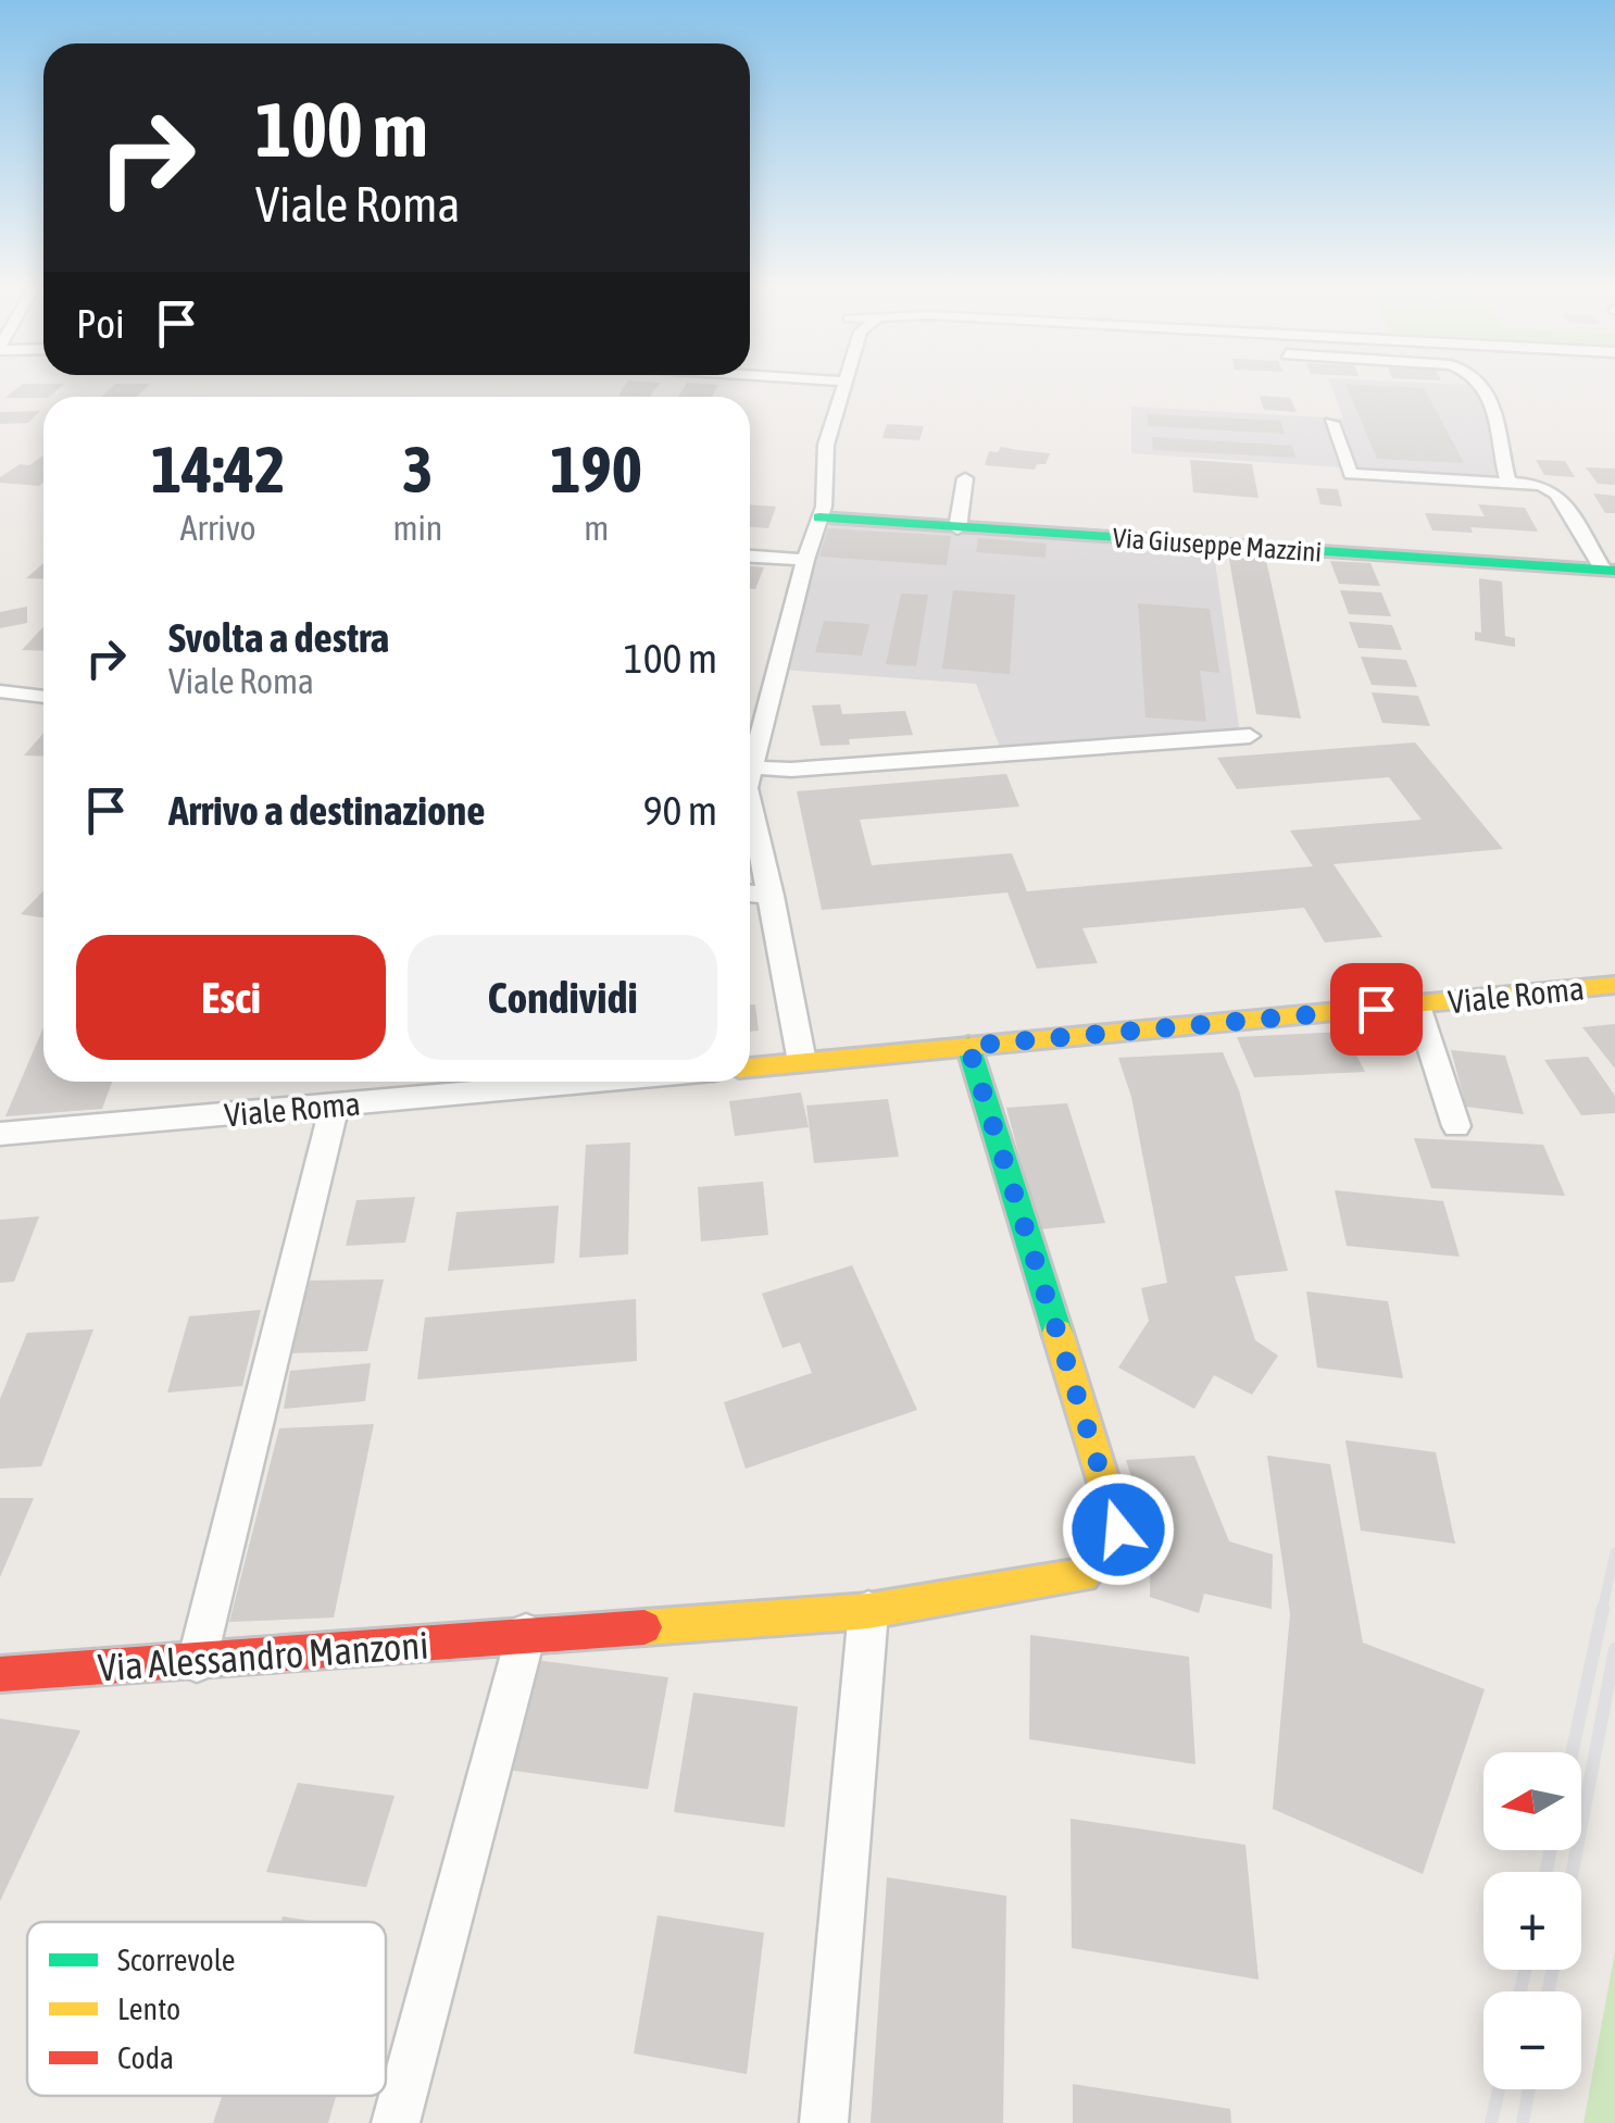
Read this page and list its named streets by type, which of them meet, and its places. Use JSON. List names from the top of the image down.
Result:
{
  "streets": {
    "street": ["Via Giuseppe Mazzini", "Viale Roma", "Via Alessandro Manzoni"]
  },
  "crossings": [
    ["Viale Roma", "Via Alessandro Manzoni"]
  ],
  "legend": ["Scorrevole", "Lento", "Coda"],
  "north": "left",
  "page": {
    "turn": ["100 m", "Viale Roma"],
    "then": "Poi",
    "eta": [
      "14:42",
      "Arrivo",
      "3",
      "min",
      "190",
      "m"
    ],
    "list": [
      {
        "name": "Svolta a destra",
        "note": "Viale Roma",
        "value": "100 m"
      },
      {
        "name": "Arrivo a destinazione",
        "value": "90 m"
      }
    ],
    "buttons": ["Esci", "Condividi"],
    "map_buttons": ["+", "−"]
  }
}
